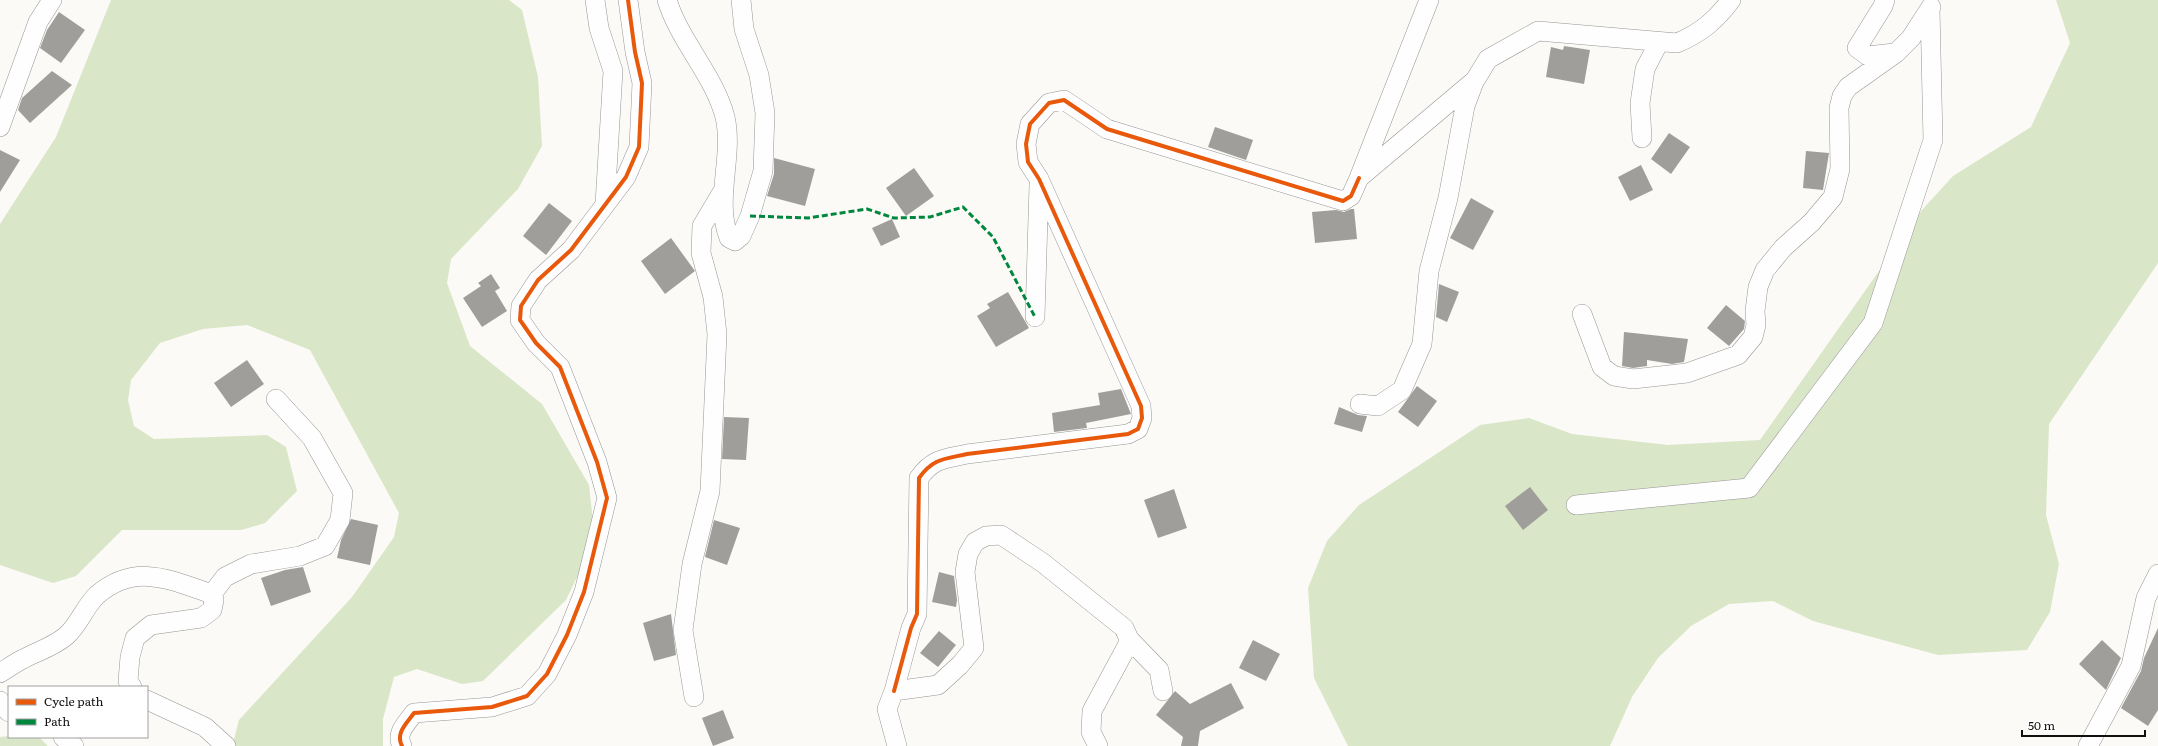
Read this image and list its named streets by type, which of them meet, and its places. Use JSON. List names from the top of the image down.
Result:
{
  "legend": ["Cycle path", "Path"],
  "scale_bar": "50 m"
}
